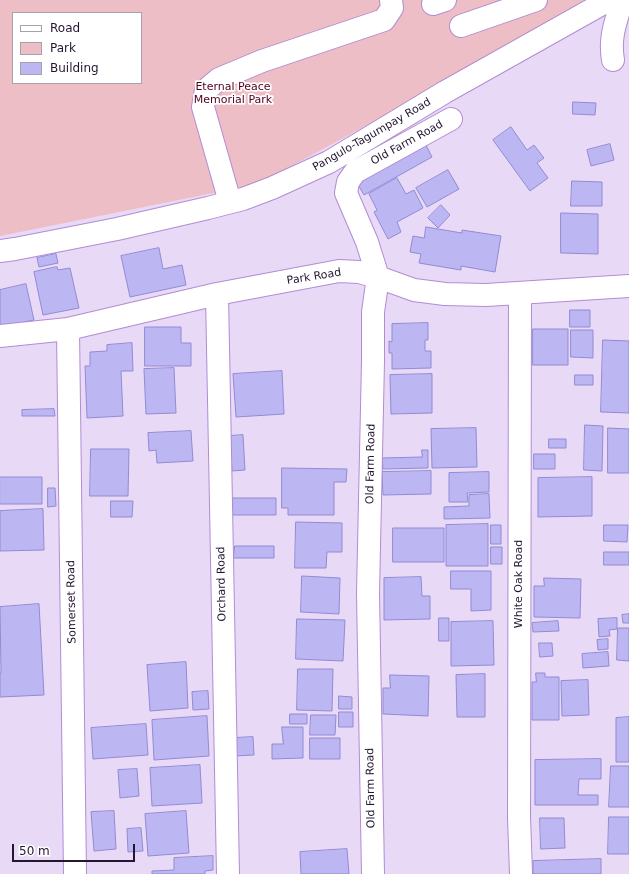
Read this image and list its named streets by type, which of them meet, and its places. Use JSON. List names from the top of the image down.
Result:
{
  "streets": {
    "street": [
      "Pangulo-Tagumpay Road",
      "Old Farm Road",
      "Park Road",
      "Orchard Road",
      "White Oak Road",
      "Somerset Road"
    ]
  },
  "crossings": [
    ["Old Farm Road", "Park Road"],
    ["Park Road", "Orchard Road"],
    ["Park Road", "White Oak Road"],
    ["Park Road", "Somerset Road"]
  ],
  "parks": ["Eternal Peace Memorial Park"],
  "legend": ["Road", "Park", "Building"],
  "scale_bar": "50 m"
}
